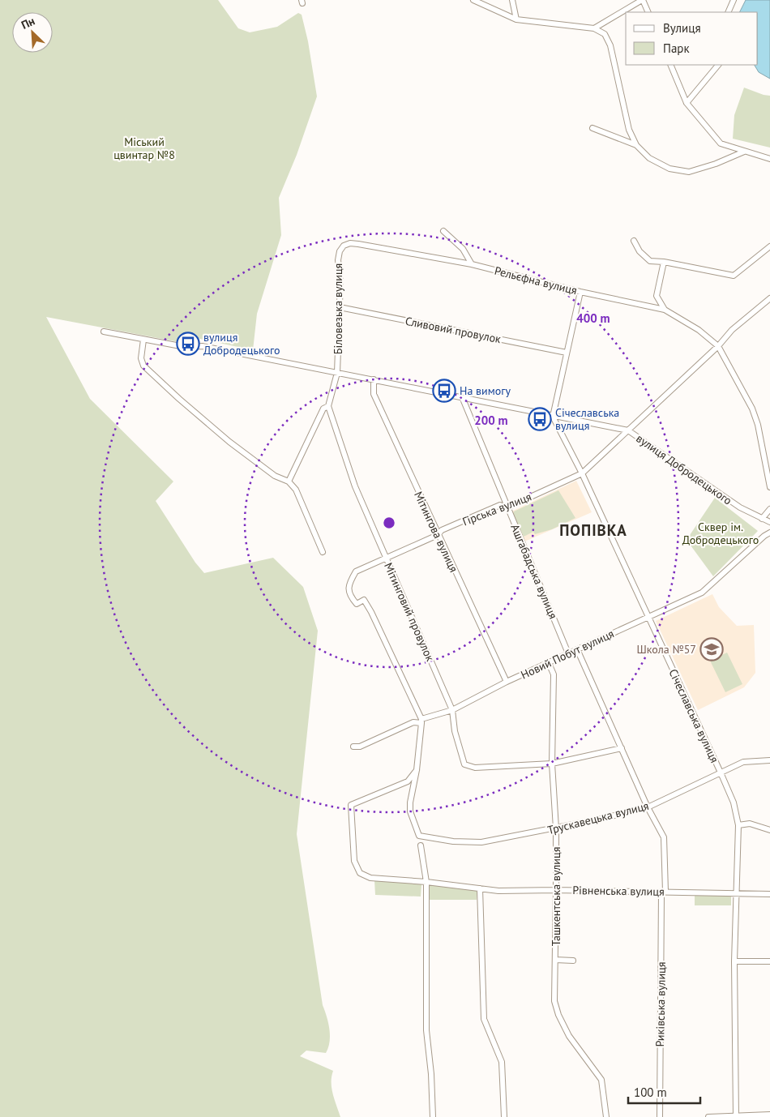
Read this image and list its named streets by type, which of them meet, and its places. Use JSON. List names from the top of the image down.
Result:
{
  "streets": {
    "street": [
      "Рельєфна вулиця",
      "Біловезька вулиця",
      "Сливовий провулок",
      "вулиця Добродецького",
      "Гірська вулиця",
      "Мітингова вулиця",
      "Ашгабадська вулиця",
      "Мітинговий провулок",
      "Новий Побут вулиця",
      "Січеславська вулиця",
      "Трускавецька вулиця",
      "Рівненська вулиця",
      "Ташкентська вулиця",
      "Риківська вулиця"
    ]
  },
  "crossings": [
    ["Рельєфна вулиця", "Біловезька вулиця"],
    ["Рельєфна вулиця", "Гірська вулиця"],
    ["Біловезька вулиця", "Сливовий провулок"],
    ["Біловезька вулиця", "вулиця Добродецького"],
    ["Біловезька вулиця", "Мітинговий провулок"],
    ["вулиця Добродецького", "Гірська вулиця"],
    ["вулиця Добродецького", "Мітингова вулиця"],
    ["вулиця Добродецького", "Ашгабадська вулиця"],
    ["вулиця Добродецького", "Січеславська вулиця"],
    ["Гірська вулиця", "Мітингова вулиця"],
    ["Гірська вулиця", "Ашгабадська вулиця"],
    ["Гірська вулиця", "Мітинговий провулок"],
    ["Гірська вулиця", "Новий Побут вулиця"],
    ["Гірська вулиця", "Січеславська вулиця"],
    ["Мітингова вулиця", "Новий Побут вулиця"],
    ["Ашгабадська вулиця", "Новий Побут вулиця"],
    ["Мітинговий провулок", "Новий Побут вулиця"],
    ["Мітинговий провулок", "Ташкентська вулиця"],
    ["Новий Побут вулиця", "Січеславська вулиця"],
    ["Новий Побут вулиця", "Ташкентська вулиця"],
    ["Січеславська вулиця", "Трускавецька вулиця"],
    ["Січеславська вулиця", "Рівненська вулиця"],
    ["Трускавецька вулиця", "Рівненська вулиця"],
    ["Трускавецька вулиця", "Ташкентська вулиця"],
    ["Рівненська вулиця", "Ташкентська вулиця"],
    ["Рівненська вулиця", "Риківська вулиця"]
  ],
  "districts": ["ПОПІВКА"],
  "parks": ["Міський цвинтар №8", "Сквер ім. Добродецького"],
  "places": {
    "bus stop": ["вулиця Добродецького", "На вимогу", "Січеславська вулиця"],
    "school or university": ["Школа №57"]
  },
  "legend": ["Вулиця", "Парк"],
  "scale_bar": "100 m",
  "north": "top left",
  "rings": ["400 m", "200 m"]
}
